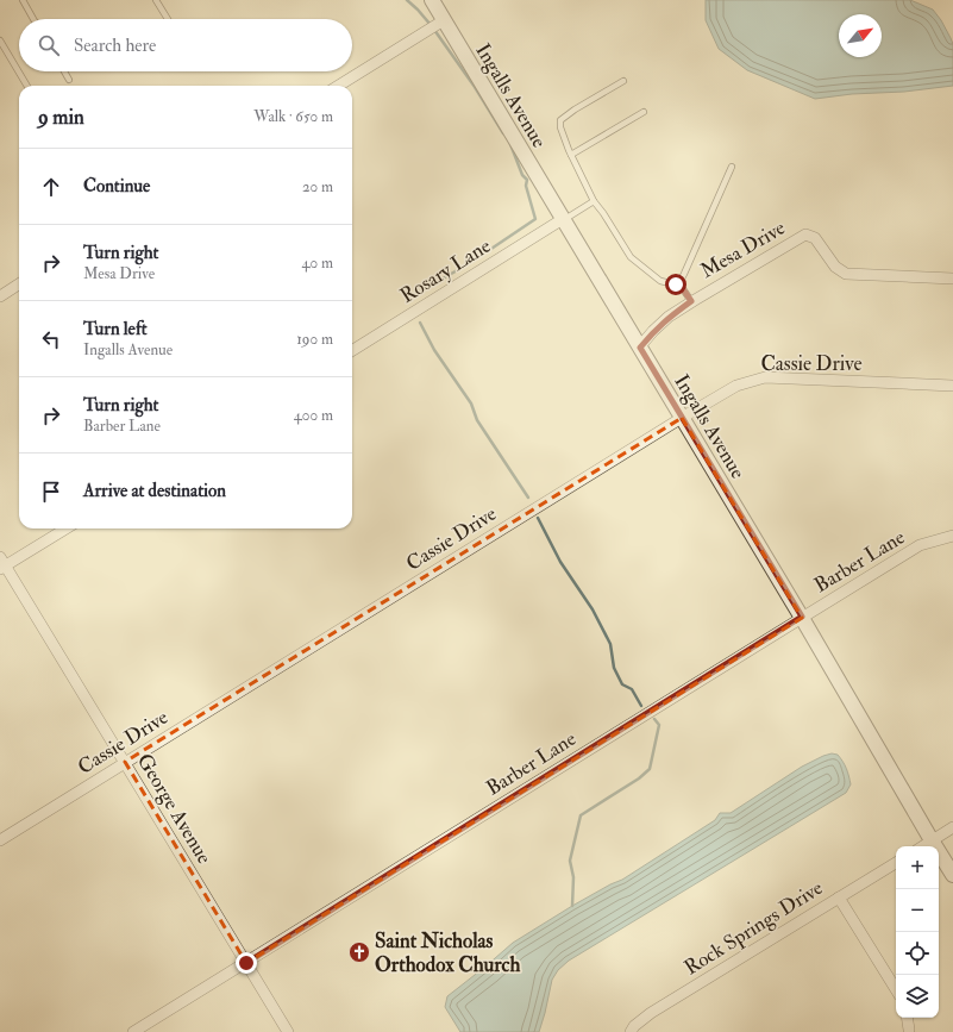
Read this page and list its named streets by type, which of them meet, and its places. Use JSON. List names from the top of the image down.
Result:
{
  "streets": {
    "street": [
      "Ingalls Avenue",
      "Mesa Drive",
      "Rosary Lane",
      "Cassie Drive",
      "Barber Lane",
      "George Avenue",
      "Rock Springs Drive"
    ]
  },
  "crossings": [
    ["Ingalls Avenue", "Mesa Drive"],
    ["Ingalls Avenue", "Rosary Lane"],
    ["Ingalls Avenue", "Cassie Drive"],
    ["Ingalls Avenue", "Barber Lane"],
    ["Cassie Drive", "George Avenue"],
    ["Barber Lane", "George Avenue"]
  ],
  "places": {
    "church": ["Saint Nicholas Orthodox Church"]
  },
  "north": "top right",
  "page": {
    "search": "Search here",
    "heading": ["9 min", "Walk · 650 m"],
    "list": [
      ["Continue", "20 m"],
      ["Turn right", "Mesa Drive", "40 m"],
      ["Turn left", "Ingalls Avenue", "190 m"],
      ["Turn right", "Barber Lane", "400 m"],
      "Arrive at destination"
    ],
    "map_buttons": ["+", "−"]
  }
}
